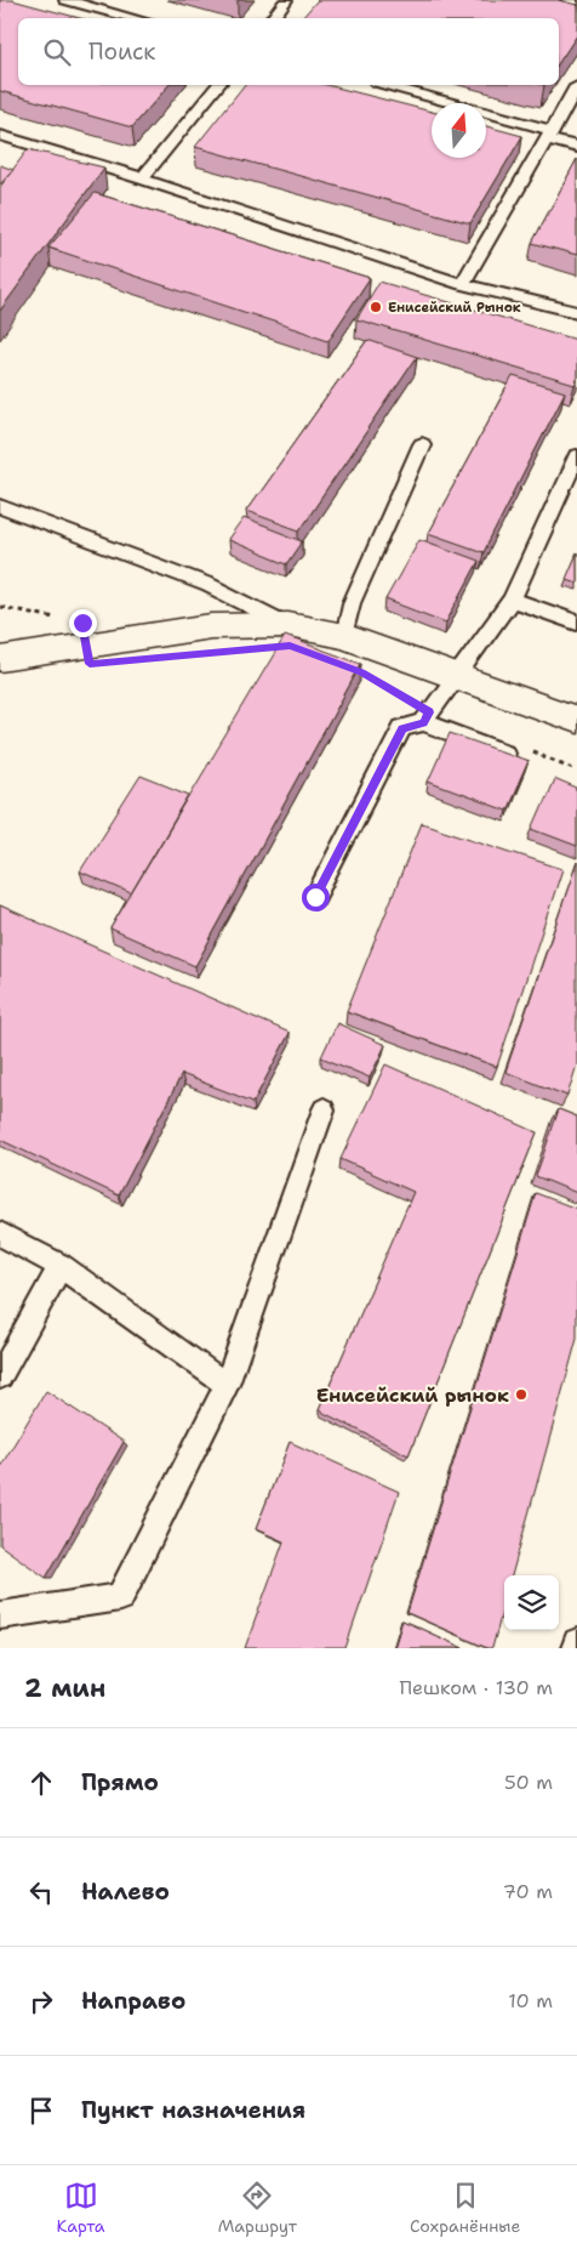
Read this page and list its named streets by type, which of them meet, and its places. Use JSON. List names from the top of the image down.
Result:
{
  "places": ["Енисейский Рынок", "Енисейский рынок"],
  "north": "top",
  "page": {
    "search": "Поиск",
    "heading": ["2 мин", "Пешком · 130 m"],
    "list": [
      ["Прямо", "50 m"],
      ["Налево", "70 m"],
      ["Направо", "10 m"],
      "Пункт назначения"
    ],
    "nav": ["Карта", "Маршрут", "Сохранённые"]
  }
}
